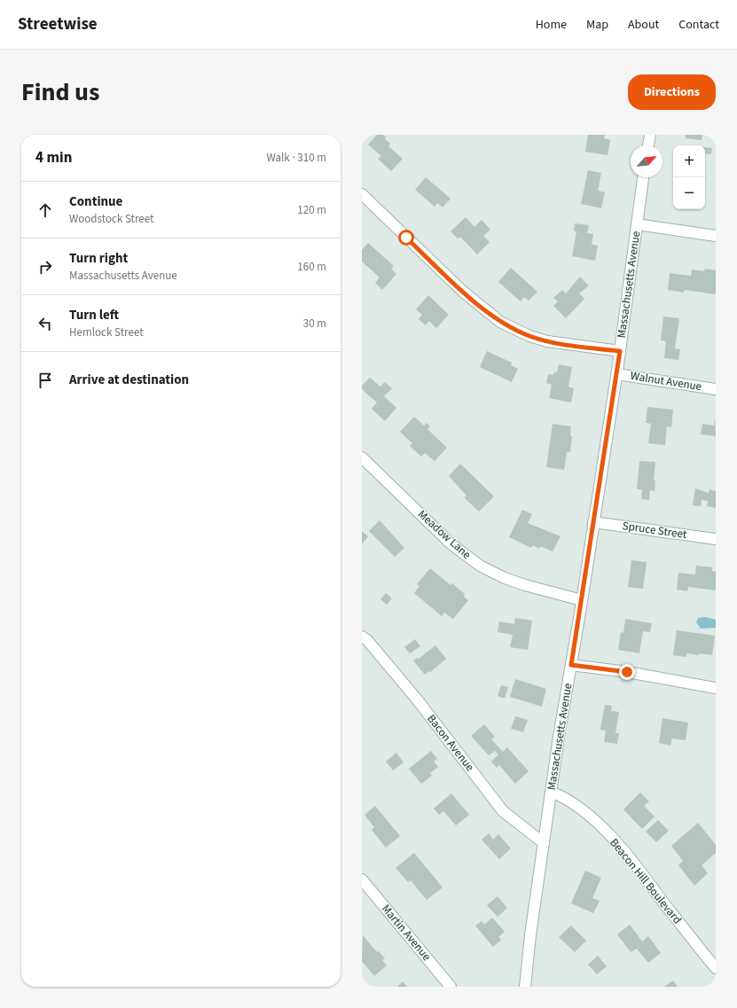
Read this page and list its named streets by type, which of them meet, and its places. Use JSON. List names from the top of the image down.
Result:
{
  "streets": {
    "street": [
      "Massachusetts Avenue",
      "Walnut Avenue",
      "Spruce Street",
      "Meadow Lane",
      "Bacon Avenue",
      "Beacon Hill Boulevard",
      "Martin Avenue"
    ]
  },
  "crossings": [
    ["Massachusetts Avenue", "Walnut Avenue"],
    ["Massachusetts Avenue", "Spruce Street"],
    ["Massachusetts Avenue", "Meadow Lane"],
    ["Massachusetts Avenue", "Bacon Avenue"],
    ["Massachusetts Avenue", "Beacon Hill Boulevard"]
  ],
  "north": "top right",
  "page": {
    "header": "Streetwise",
    "nav": [
      "Home",
      "Map",
      "About",
      "Contact"
    ],
    "title": "Find us",
    "buttons": "Directions",
    "heading": ["4 min", "Walk · 310 m"],
    "map_buttons": ["+", "−"],
    "list": [
      ["Continue", "Woodstock Street", "120 m"],
      ["Turn right", "Massachusetts Avenue", "160 m"],
      ["Turn left", "Hemlock Street", "30 m"],
      "Arrive at destination"
    ]
  }
}
